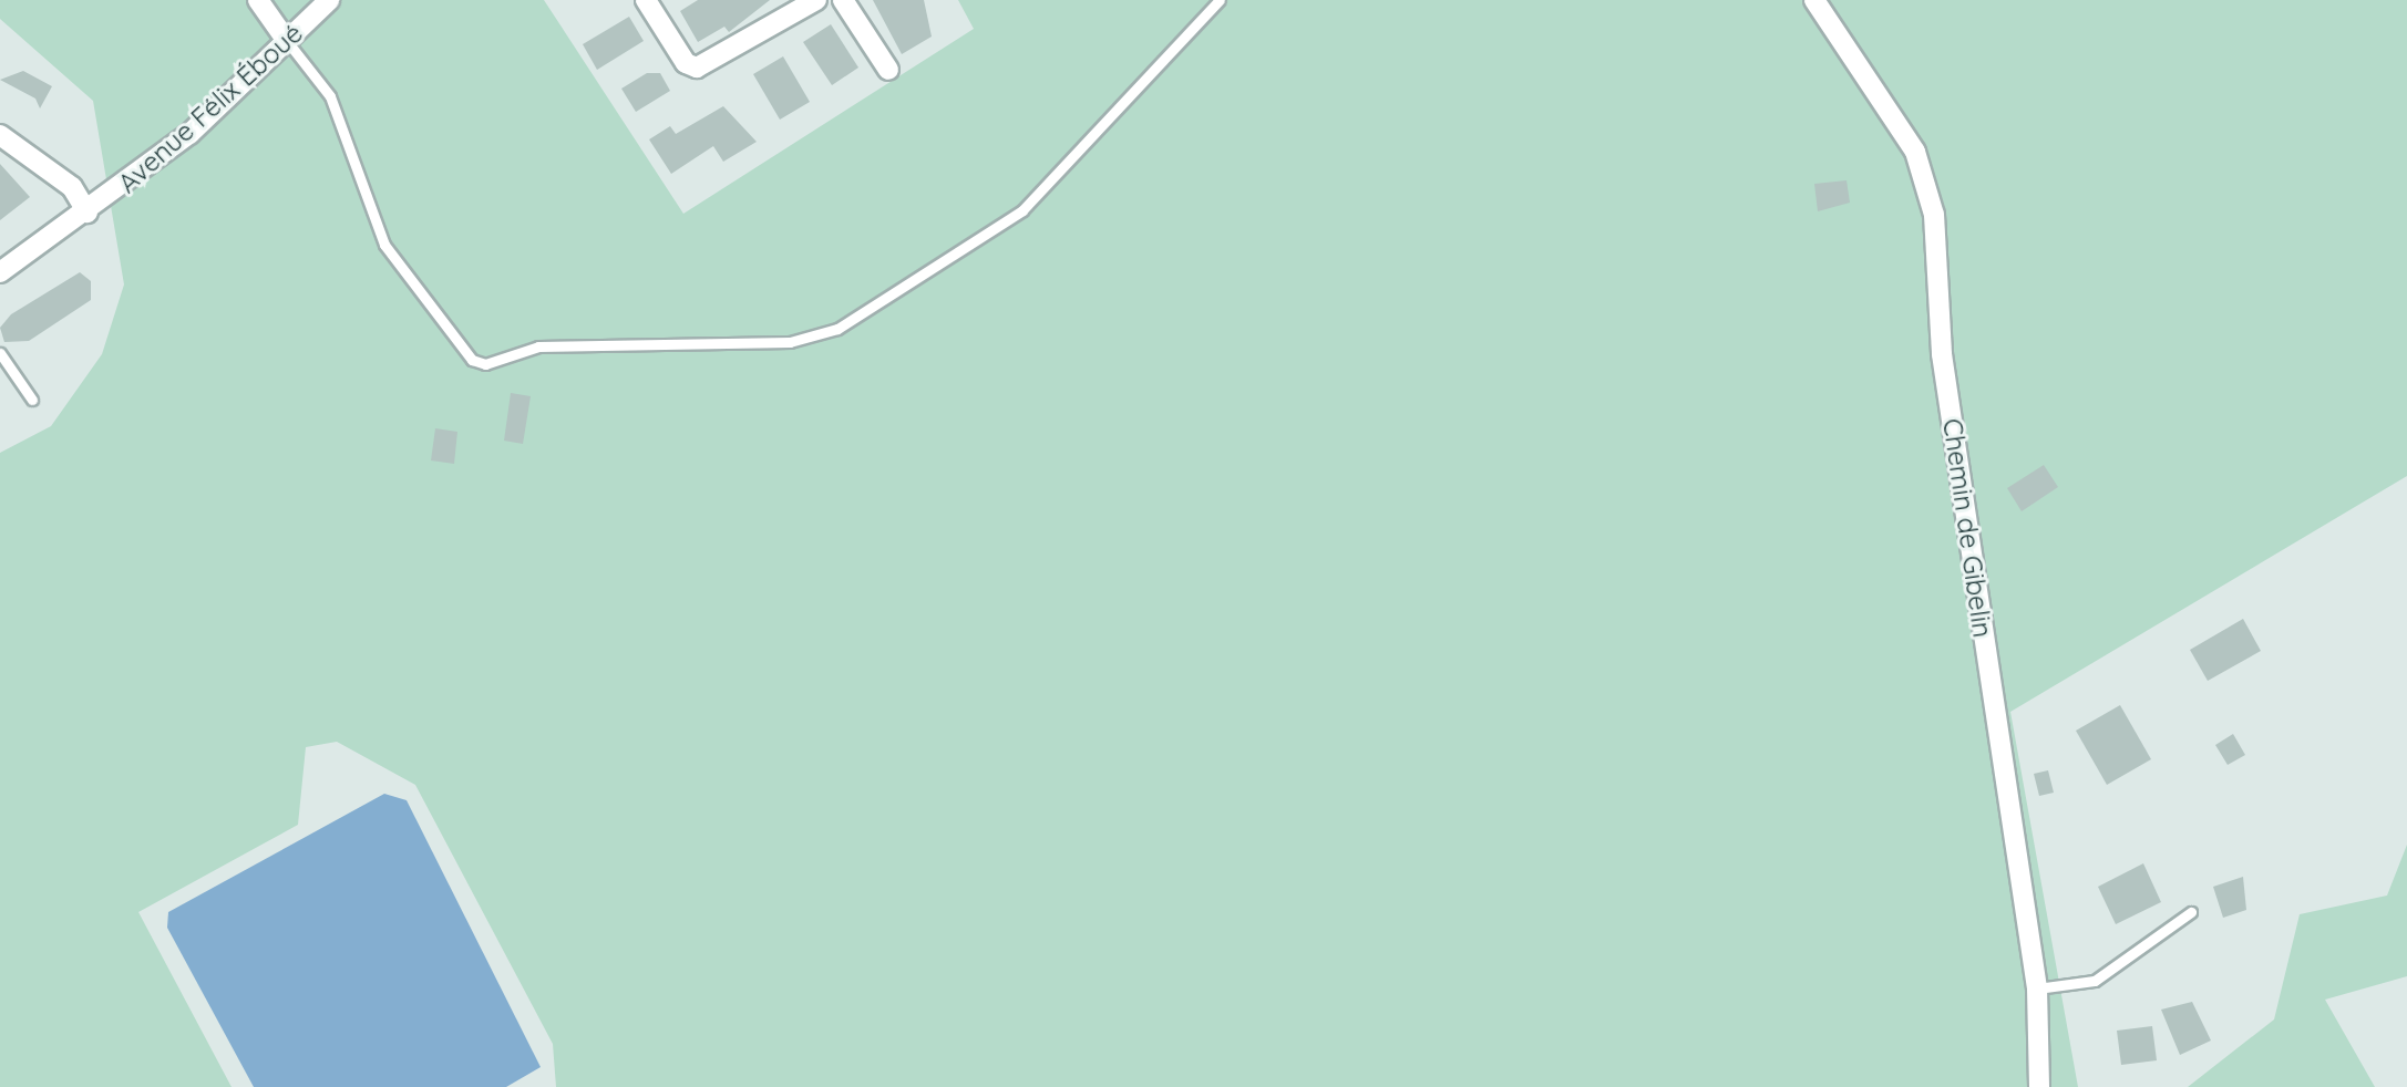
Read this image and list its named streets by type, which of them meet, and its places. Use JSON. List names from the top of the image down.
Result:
{
  "streets": {
    "street": ["Avenue Félix Éboué", "Chemin de Gibelin"]
  }
}
